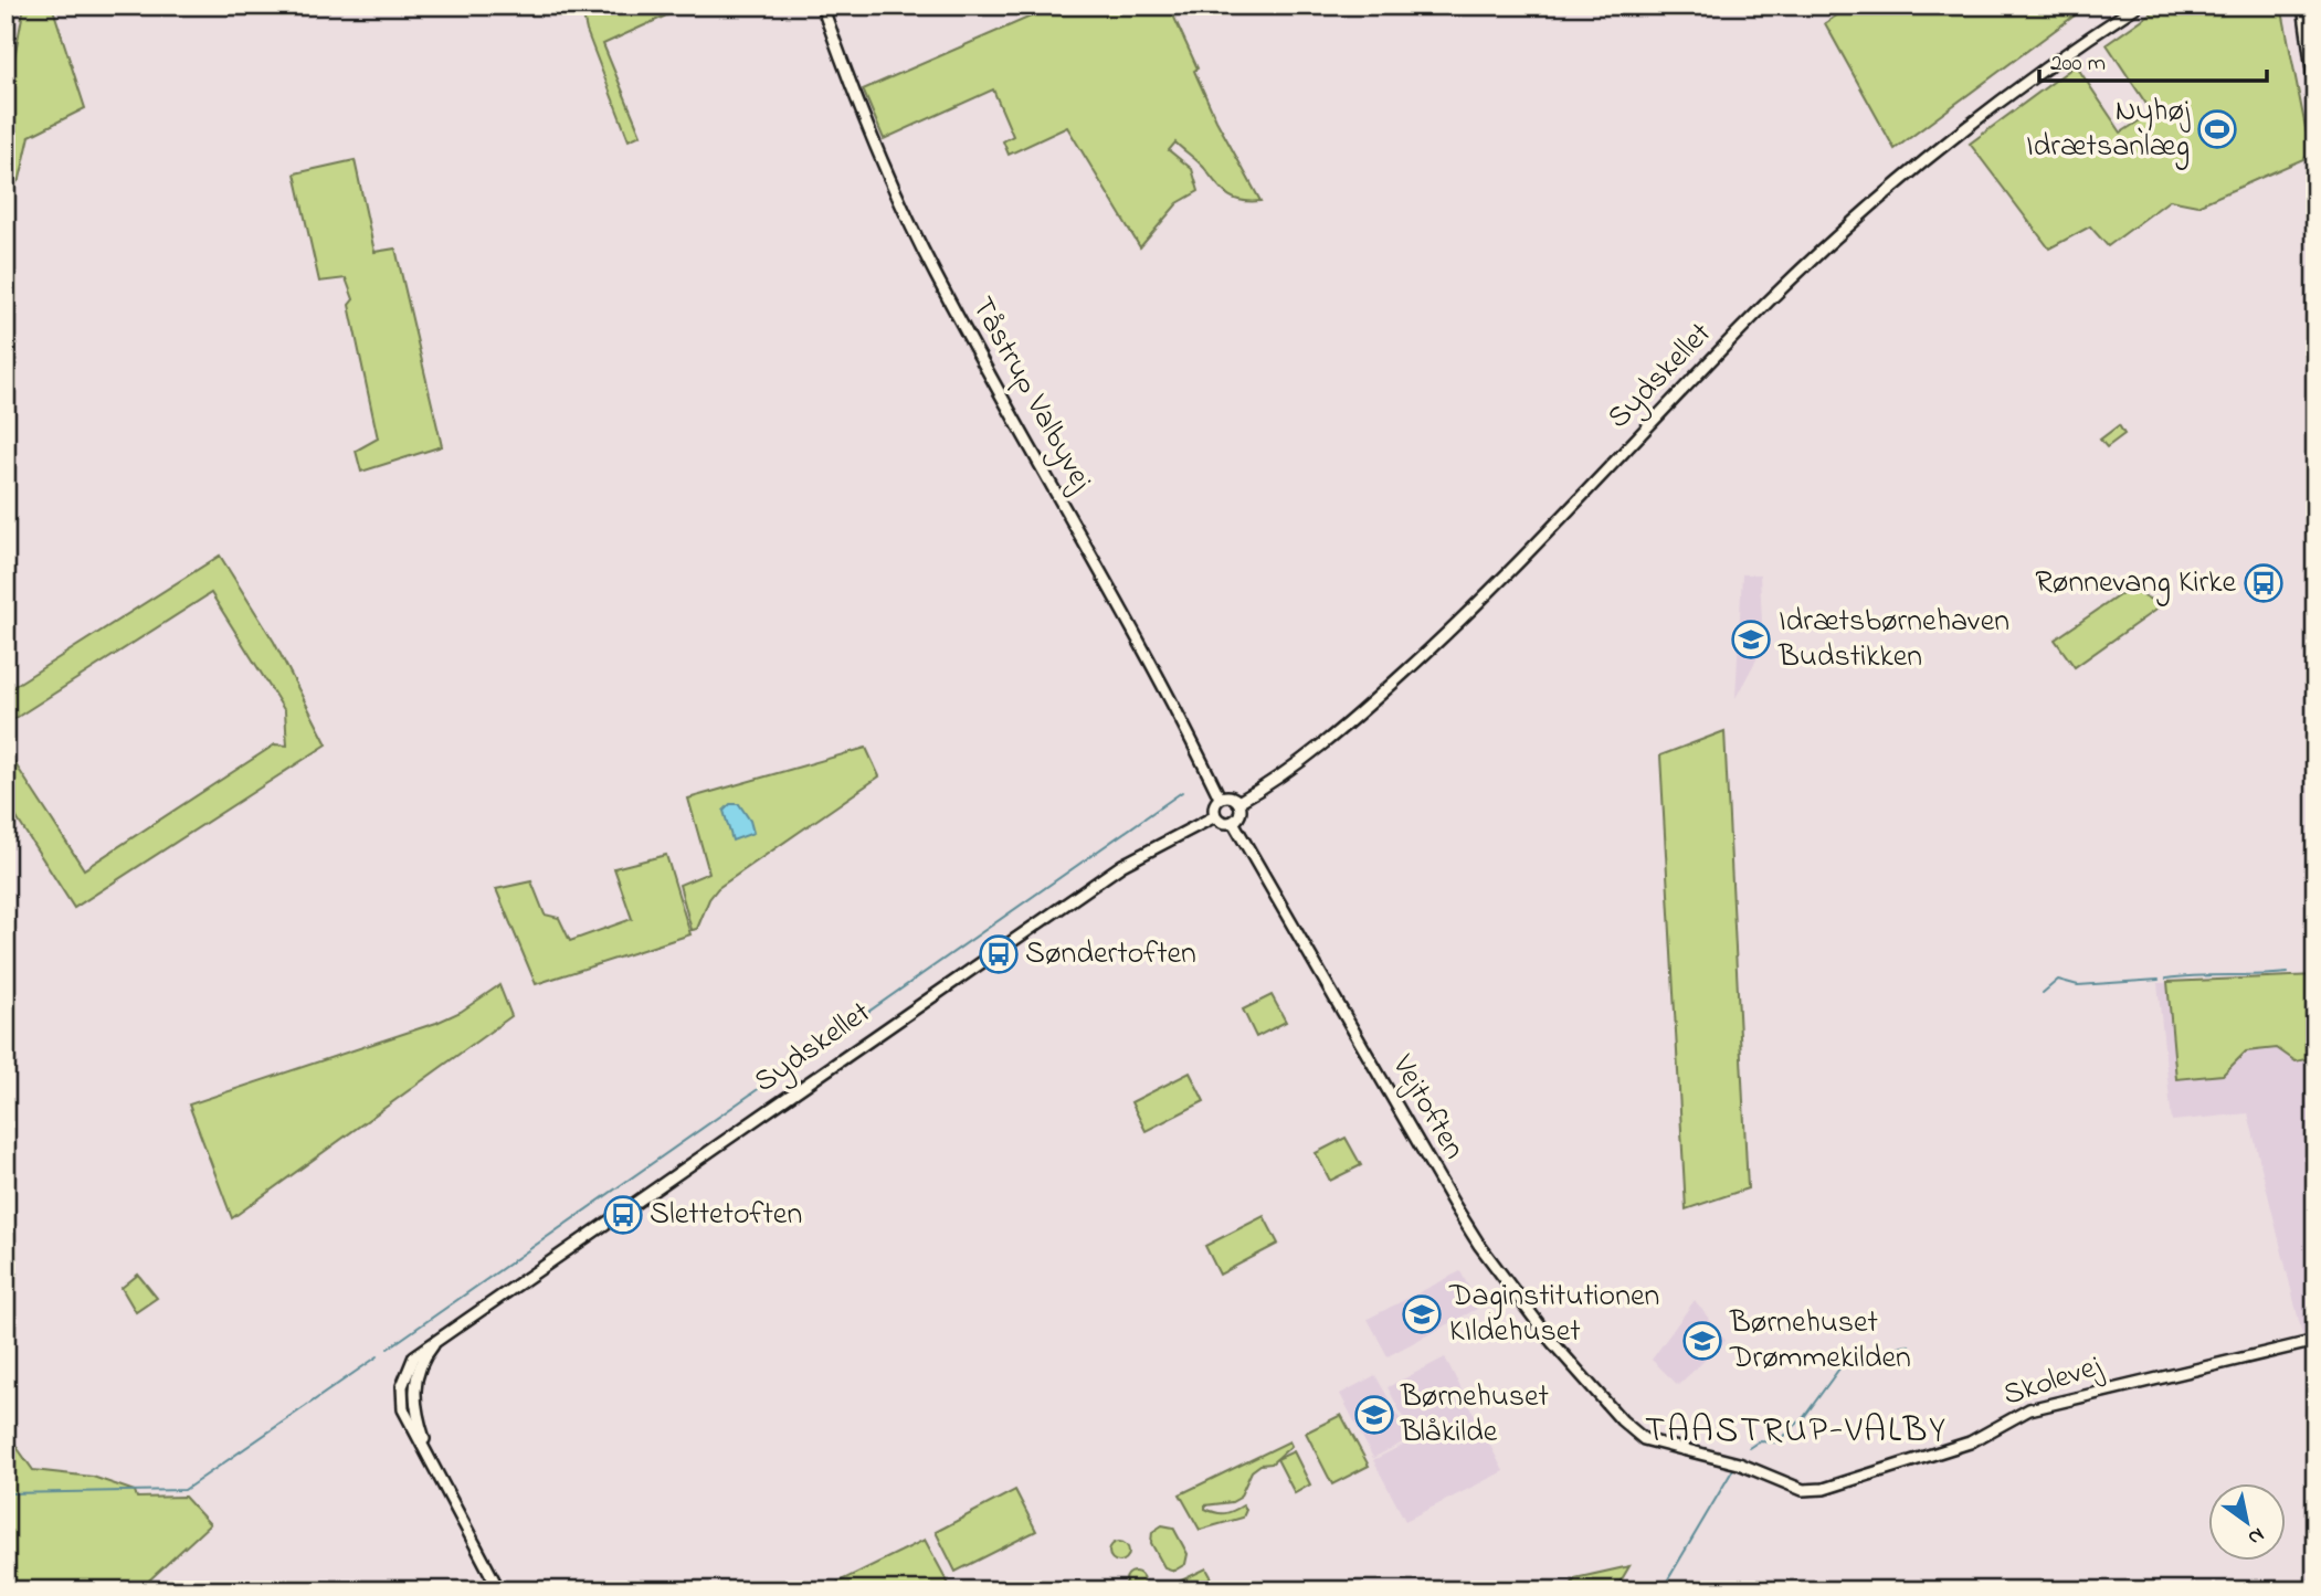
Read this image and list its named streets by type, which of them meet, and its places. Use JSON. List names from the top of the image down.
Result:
{
  "streets": {
    "street": [
      "Sydskellet",
      "Tåstrup Valbyvej",
      "Vejtoften",
      "Skolevej"
    ]
  },
  "crossings": [
    ["Sydskellet", "Tåstrup Valbyvej"],
    ["Sydskellet", "Vejtoften"],
    ["Tåstrup Valbyvej", "Vejtoften"],
    ["Vejtoften", "Skolevej"]
  ],
  "districts": ["TAASTRUP-VALBY"],
  "places": {
    "sports": ["Nyhøj Idrætsanlæg"],
    "bus stop": ["Rønnevang Kirke", "Søndertoften", "Slettetoften"],
    "school or university": [
      "Idrætsbørnehaven Budstikken",
      "Daginstitutionen KIldehuset",
      "Børnehuset Drømmekilden",
      "Børnehuset Blåkilde"
    ]
  },
  "scale_bar": "200 m",
  "north": "bottom right"
}
